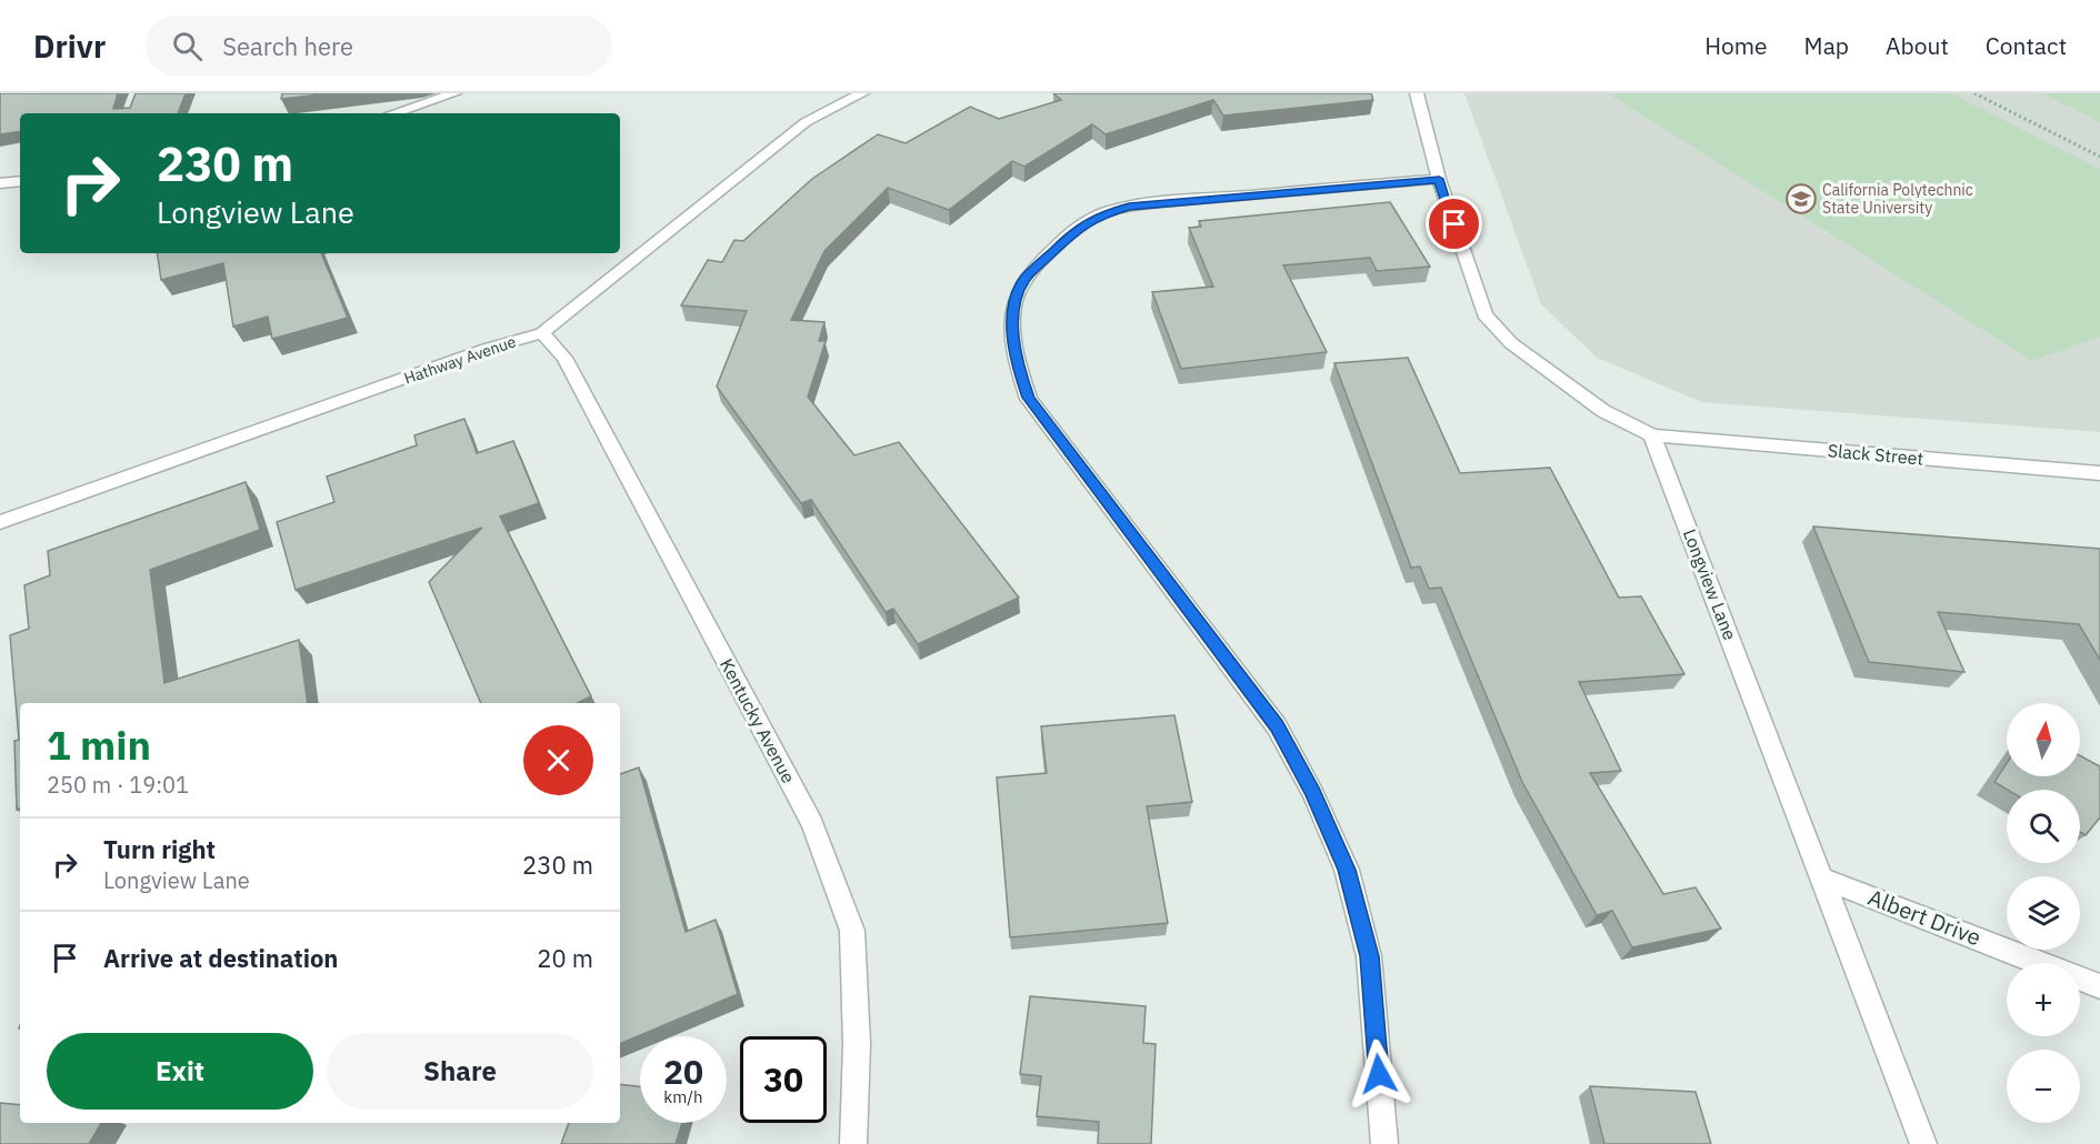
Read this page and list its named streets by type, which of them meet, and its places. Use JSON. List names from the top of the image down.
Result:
{
  "streets": {
    "street": [
      "Hathway Avenue",
      "Slack Street",
      "Longview Lane",
      "Kentucky Avenue",
      "Albert Drive"
    ]
  },
  "crossings": [
    ["Hathway Avenue", "Kentucky Avenue"],
    ["Slack Street", "Longview Lane"],
    ["Longview Lane", "Albert Drive"]
  ],
  "places": {
    "school or university": ["California Polytechnic State University"]
  },
  "north": "top",
  "page": {
    "header": "Drivr",
    "search": "Search here",
    "nav": [
      "Home",
      "Map",
      "About",
      "Contact"
    ],
    "turn": ["230 m", "Longview Lane"],
    "map_buttons": ["+", "−"],
    "heading": ["1 min", "250 m · 19:01"],
    "list": [
      {
        "name": "Turn right",
        "note": "Longview Lane",
        "value": "230 m"
      },
      {
        "name": "Arrive at destination",
        "value": "20 m"
      }
    ],
    "buttons": ["Exit", "Share"],
    "speed": "20 km/h",
    "limit": "30"
  }
}
